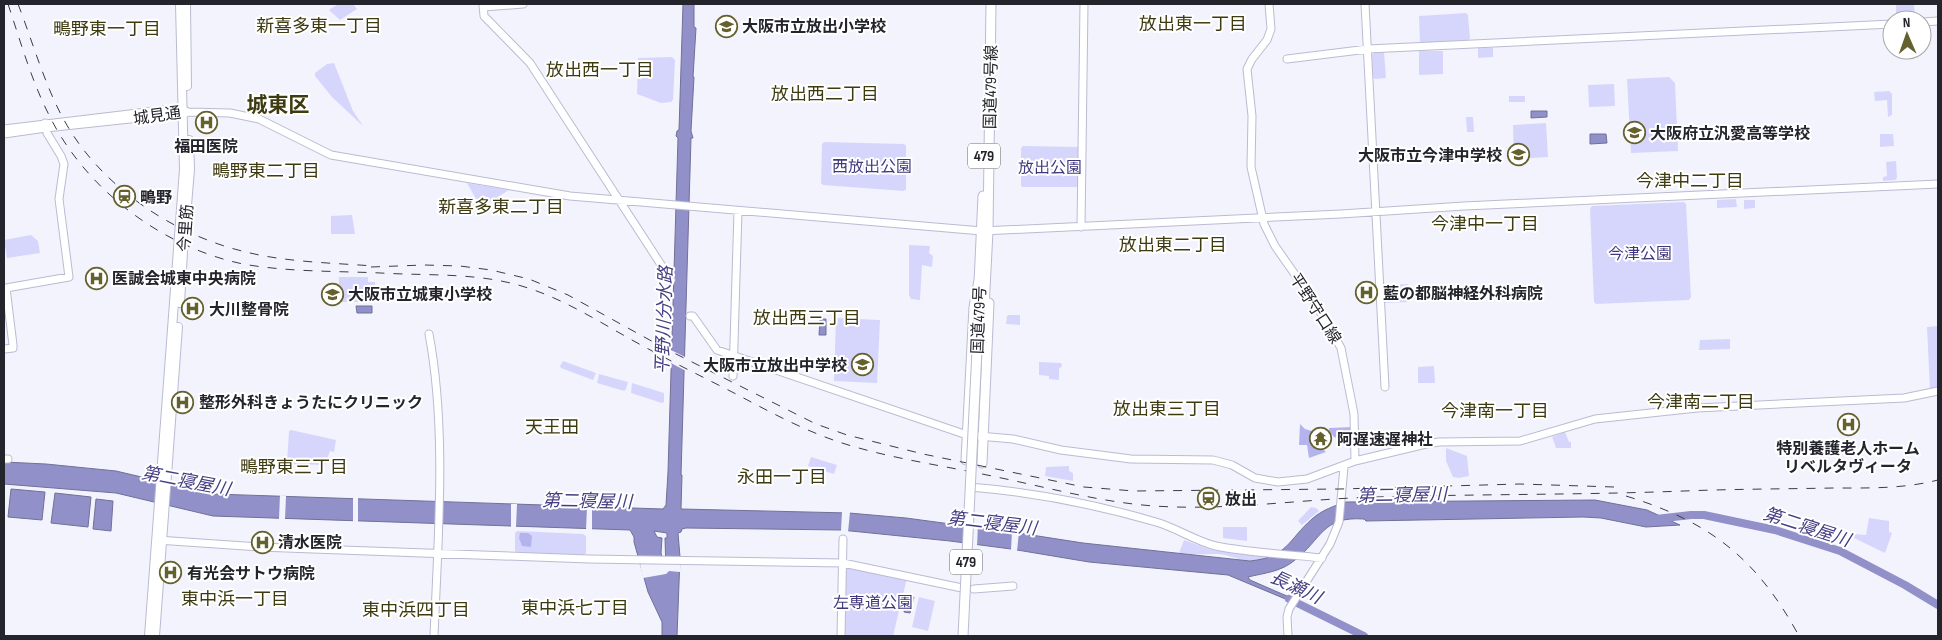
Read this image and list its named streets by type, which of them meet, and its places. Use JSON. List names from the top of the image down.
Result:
{
  "streets": {
    "highway": ["国道479号線", "479", "国道479号"],
    "main road": ["今里筋"],
    "street": ["城見通", "平野守口線"]
  },
  "crossings": [
    ["国道479号線", "城見通"],
    ["国道479号線", "国道479号"],
    ["城見通", "今里筋"],
    ["城見通", "平野守口線"],
    ["城見通", "国道479号"]
  ],
  "districts": [
    "放出東一丁目",
    "新喜多東一丁目",
    "鴫野東一丁目",
    "放出西一丁目",
    "放出西二丁目",
    "城東区",
    "鴫野東二丁目",
    "今津中二丁目",
    "新喜多東二丁目",
    "今津中一丁目",
    "放出東二丁目",
    "放出西三丁目",
    "今津南二丁目",
    "放出東三丁目",
    "今津南一丁目",
    "天王田",
    "鴫野東三丁目",
    "永田一丁目",
    "東中浜一丁目",
    "東中浜七丁目",
    "東中浜四丁目"
  ],
  "water": ["平野川分水路", "第二寝屋川", "長瀬川"],
  "parks": [
    "西放出公園",
    "放出公園",
    "今津公園",
    "左専道公園"
  ],
  "places": {
    "school or university": [
      "大阪市立放出小学校",
      "大阪府立汎愛高等学校",
      "大阪市立今津中学校",
      "大阪市立城東小学校",
      "大阪市立放出中学校"
    ],
    "hospital": [
      "福田医院",
      "医誠会城東中央病院",
      "藍の都脳神経外科病院",
      "大川整骨院",
      "整形外科きょうたにクリニック",
      "特別養護老人ホーム リベルタヴィータ",
      "清水医院",
      "有光会サトウ病院"
    ],
    "station": ["鴫野", "放出"],
    "temple": ["阿遅速遅神社"]
  },
  "north": "top"
}
